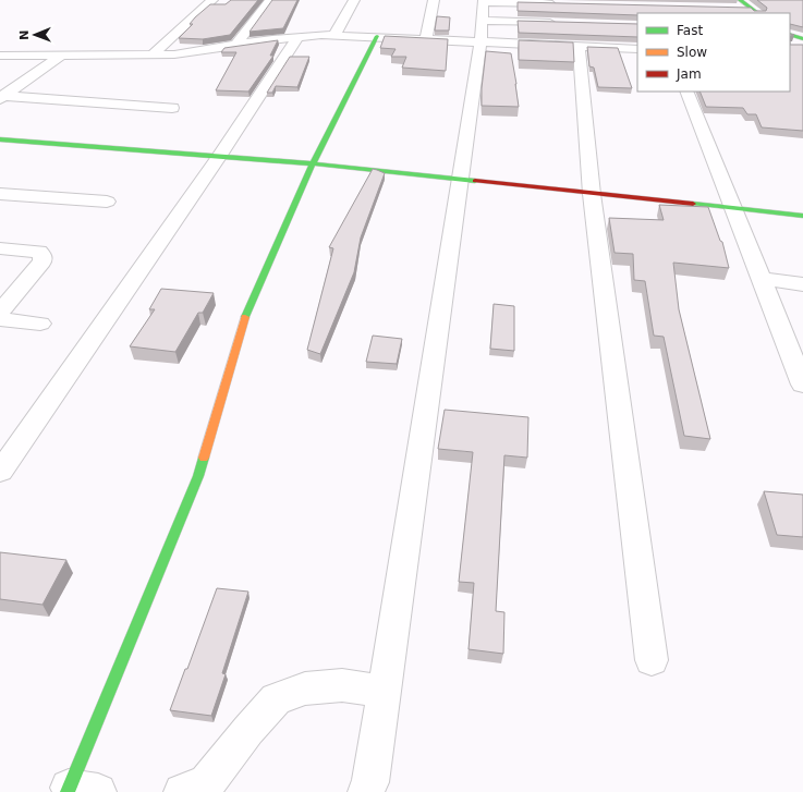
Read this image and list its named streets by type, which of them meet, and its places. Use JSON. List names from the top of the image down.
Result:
{
  "legend": ["Fast", "Slow", "Jam"],
  "north": "left"
}
